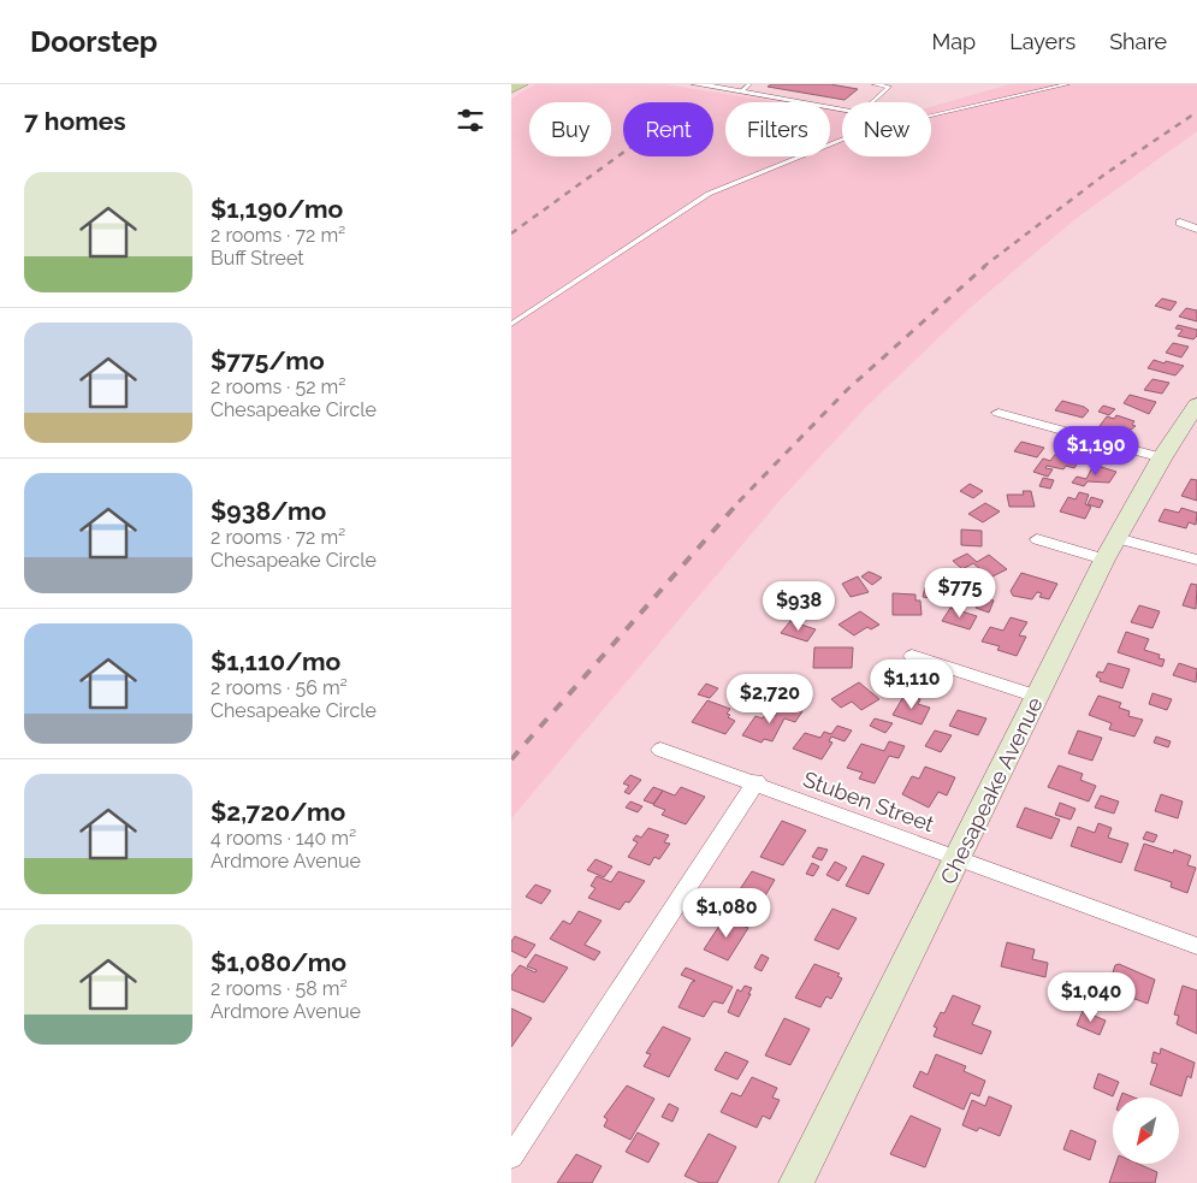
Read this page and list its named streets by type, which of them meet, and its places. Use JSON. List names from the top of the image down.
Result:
{
  "streets": {
    "street": ["Chesapeake Avenue", "Stuben Street"]
  },
  "crossings": [
    ["Chesapeake Avenue", "Stuben Street"]
  ],
  "north": "bottom left",
  "page": {
    "header": "Doorstep",
    "nav": ["Map", "Layers", "Share"],
    "heading": "7 homes",
    "chip": [
      "Buy",
      "Rent",
      "Filters",
      "New"
    ],
    "list": [
      {
        "name": "$1,190/mo",
        "note": "2 rooms · 72 m² · Buff Street"
      },
      {
        "name": "$775/mo",
        "note": "2 rooms · 52 m² · Chesapeake Circle"
      },
      {
        "name": "$938/mo",
        "note": "2 rooms · 72 m² · Chesapeake Circle"
      },
      {
        "name": "$1,110/mo",
        "note": "2 rooms · 56 m² · Chesapeake Circle"
      },
      {
        "name": "$2,720/mo",
        "note": "4 rooms · 140 m² · Ardmore Avenue"
      },
      {
        "name": "$1,080/mo",
        "note": "2 rooms · 58 m² · Ardmore Avenue"
      }
    ],
    "price": [
      "$1,190",
      "$775",
      "$938",
      "$1,110",
      "$2,720",
      "$1,080",
      "$1,040"
    ]
  }
}
